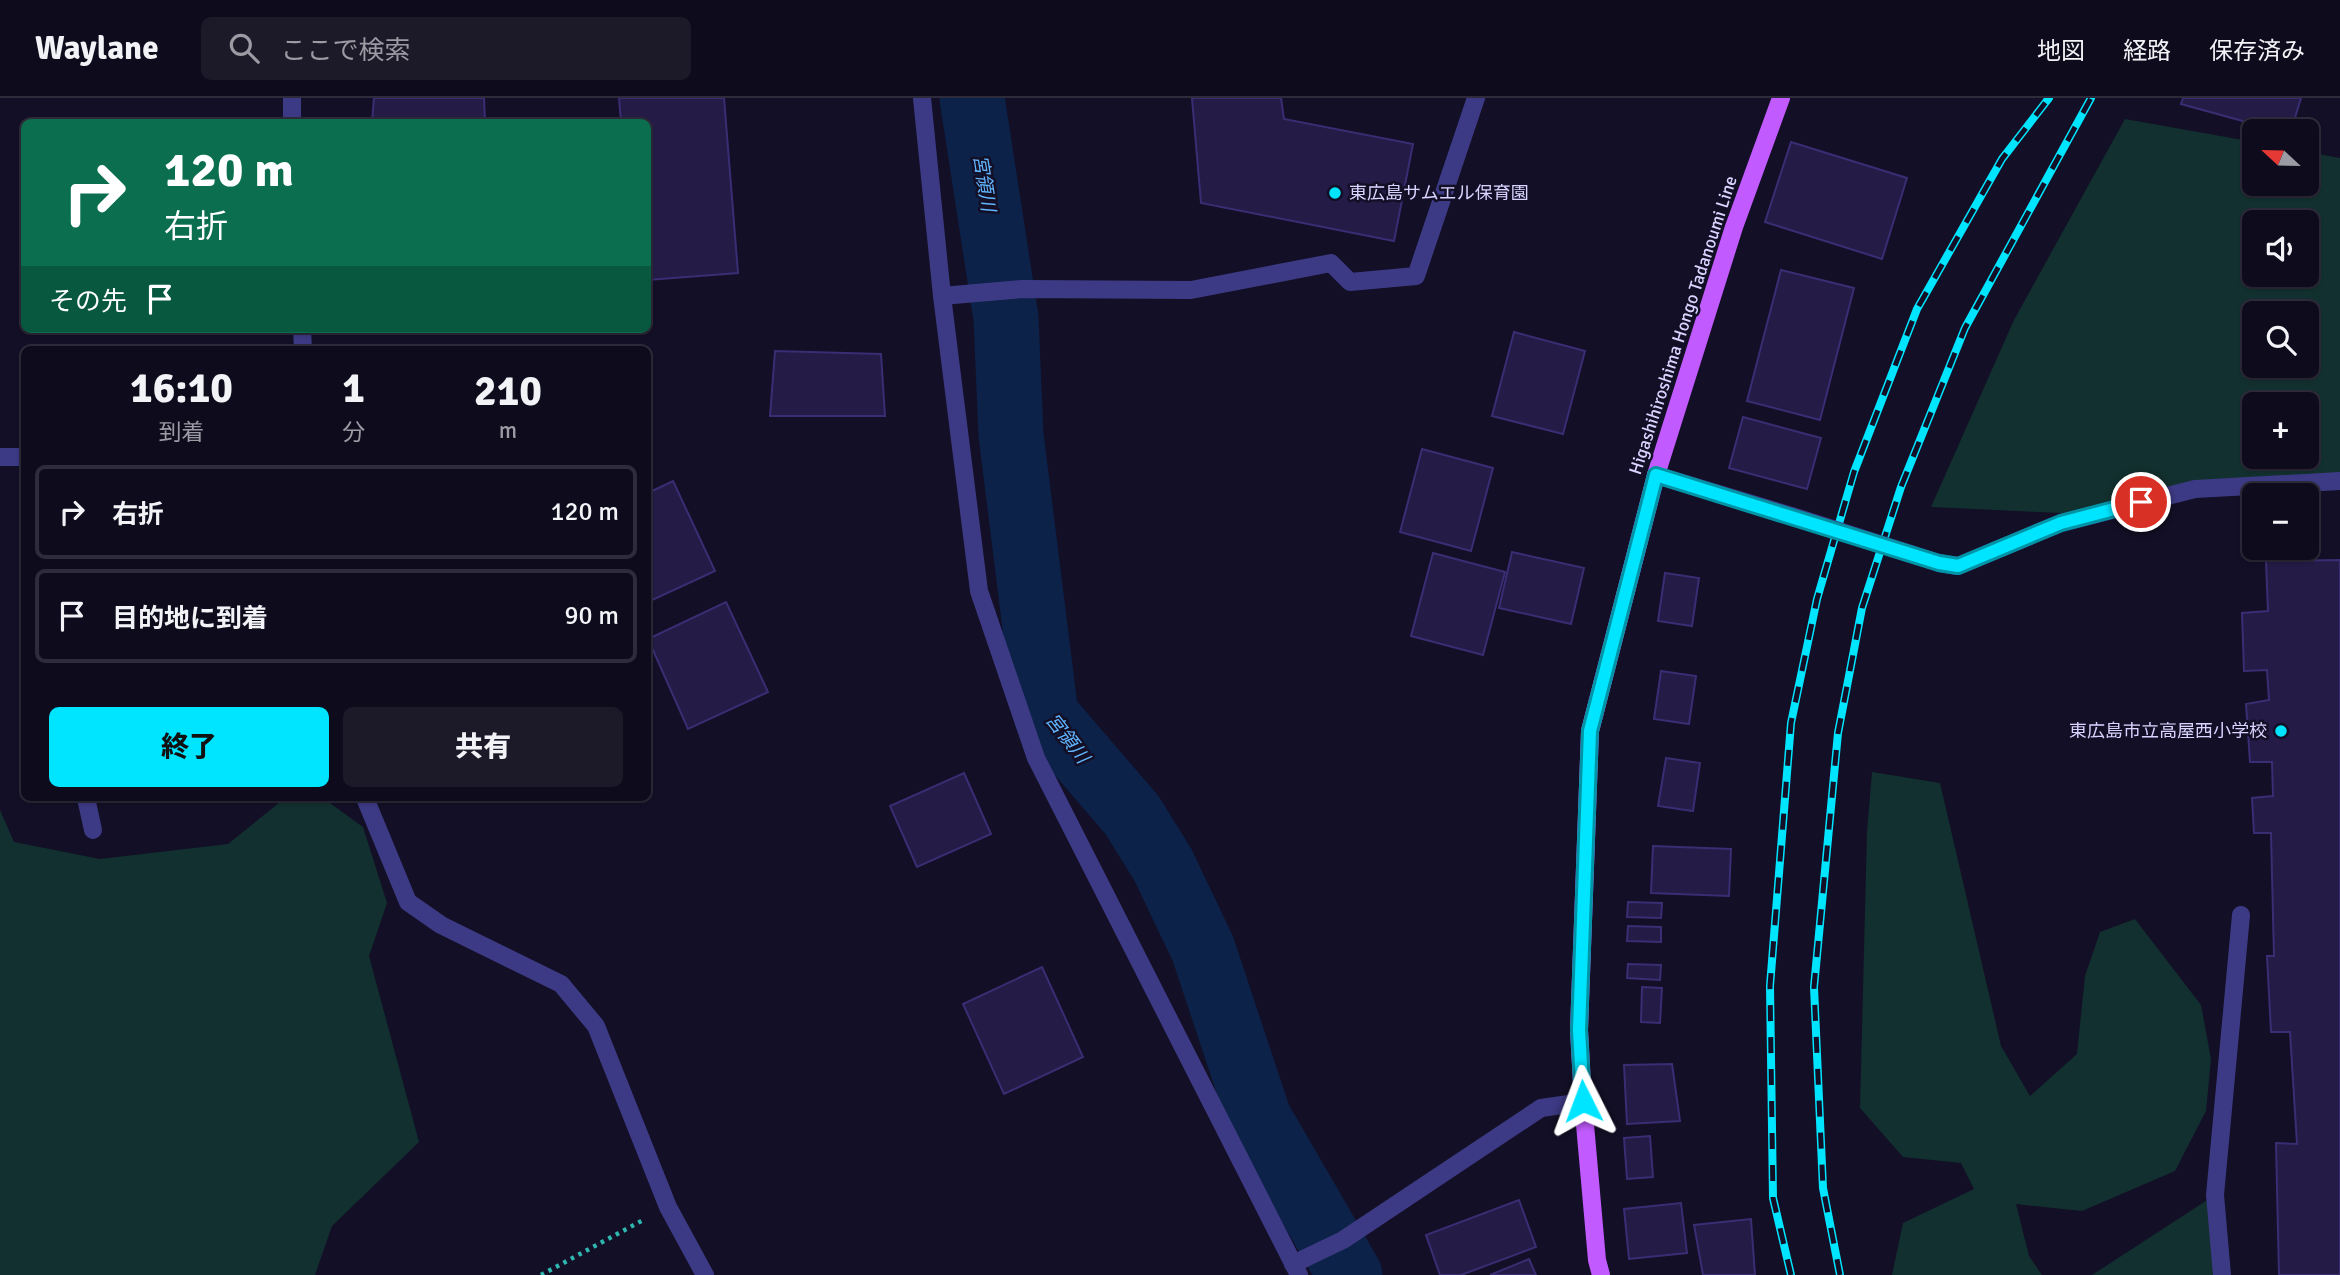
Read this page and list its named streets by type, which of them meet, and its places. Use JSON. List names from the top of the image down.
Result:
{
  "streets": {
    "main road": ["Higashihiroshima Hongo Tadanoumi Line"]
  },
  "water": ["宮領川"],
  "places": ["東広島サムエル保育園", "東広島市立高屋西小学校"],
  "north": "left",
  "page": {
    "header": "Waylane",
    "search": "ここで検索",
    "nav": ["地図", "経路", "保存済み"],
    "map_buttons": ["+", "−"],
    "turn": ["120 m", "右折"],
    "then": "その先",
    "eta": [
      "16:10",
      "到着",
      "1",
      "分",
      "210",
      "m"
    ],
    "list": [
      {
        "name": "右折",
        "value": "120 m"
      },
      {
        "name": "目的地に到着",
        "value": "90 m"
      }
    ],
    "buttons": ["終了", "共有"]
  }
}
